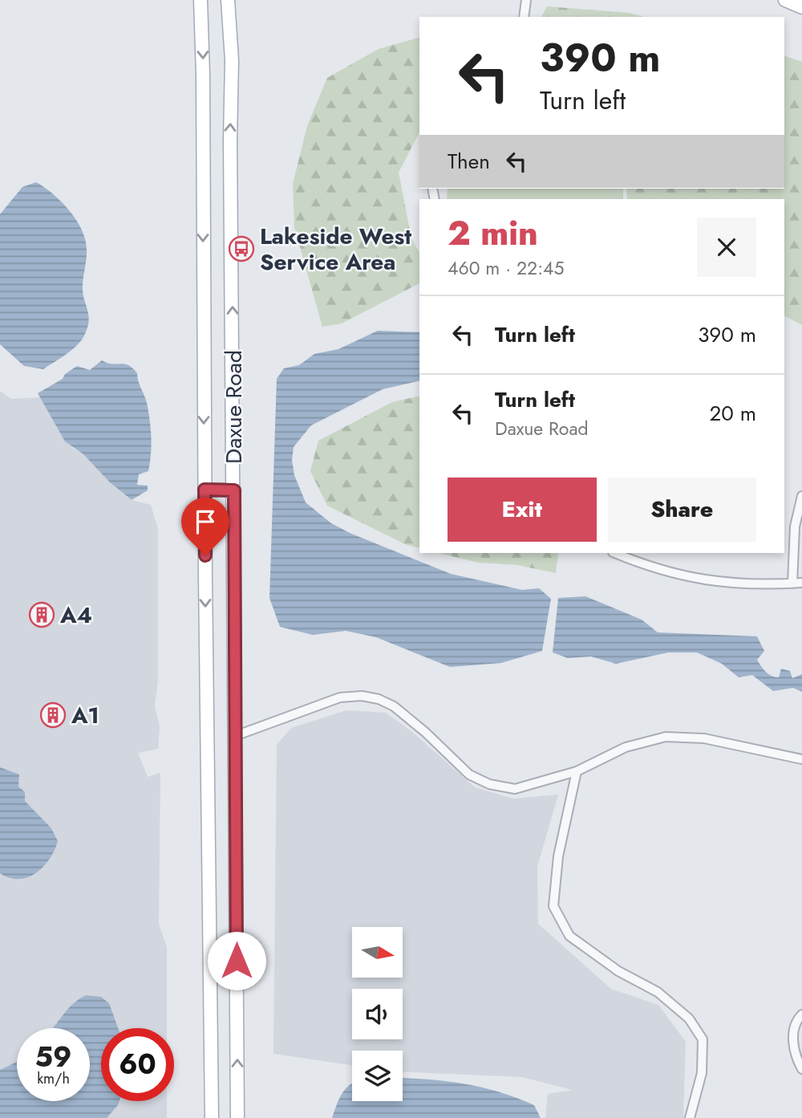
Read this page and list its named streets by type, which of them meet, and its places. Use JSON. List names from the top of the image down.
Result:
{
  "streets": {
    "main road": ["Daxue Road"]
  },
  "places": {
    "bus stop": ["Lakeside West Service Area"],
    "building": ["A4", "A1"]
  },
  "north": "right",
  "page": {
    "turn": ["390 m", "Turn left"],
    "then": "Then",
    "heading": ["2 min", "460 m · 22:45"],
    "list": [
      {
        "name": "Turn left",
        "value": "390 m"
      },
      {
        "name": "Turn left",
        "note": "Daxue Road",
        "value": "20 m"
      }
    ],
    "buttons": ["Exit", "Share"],
    "speed": "59 km/h",
    "limit": "60"
  }
}
